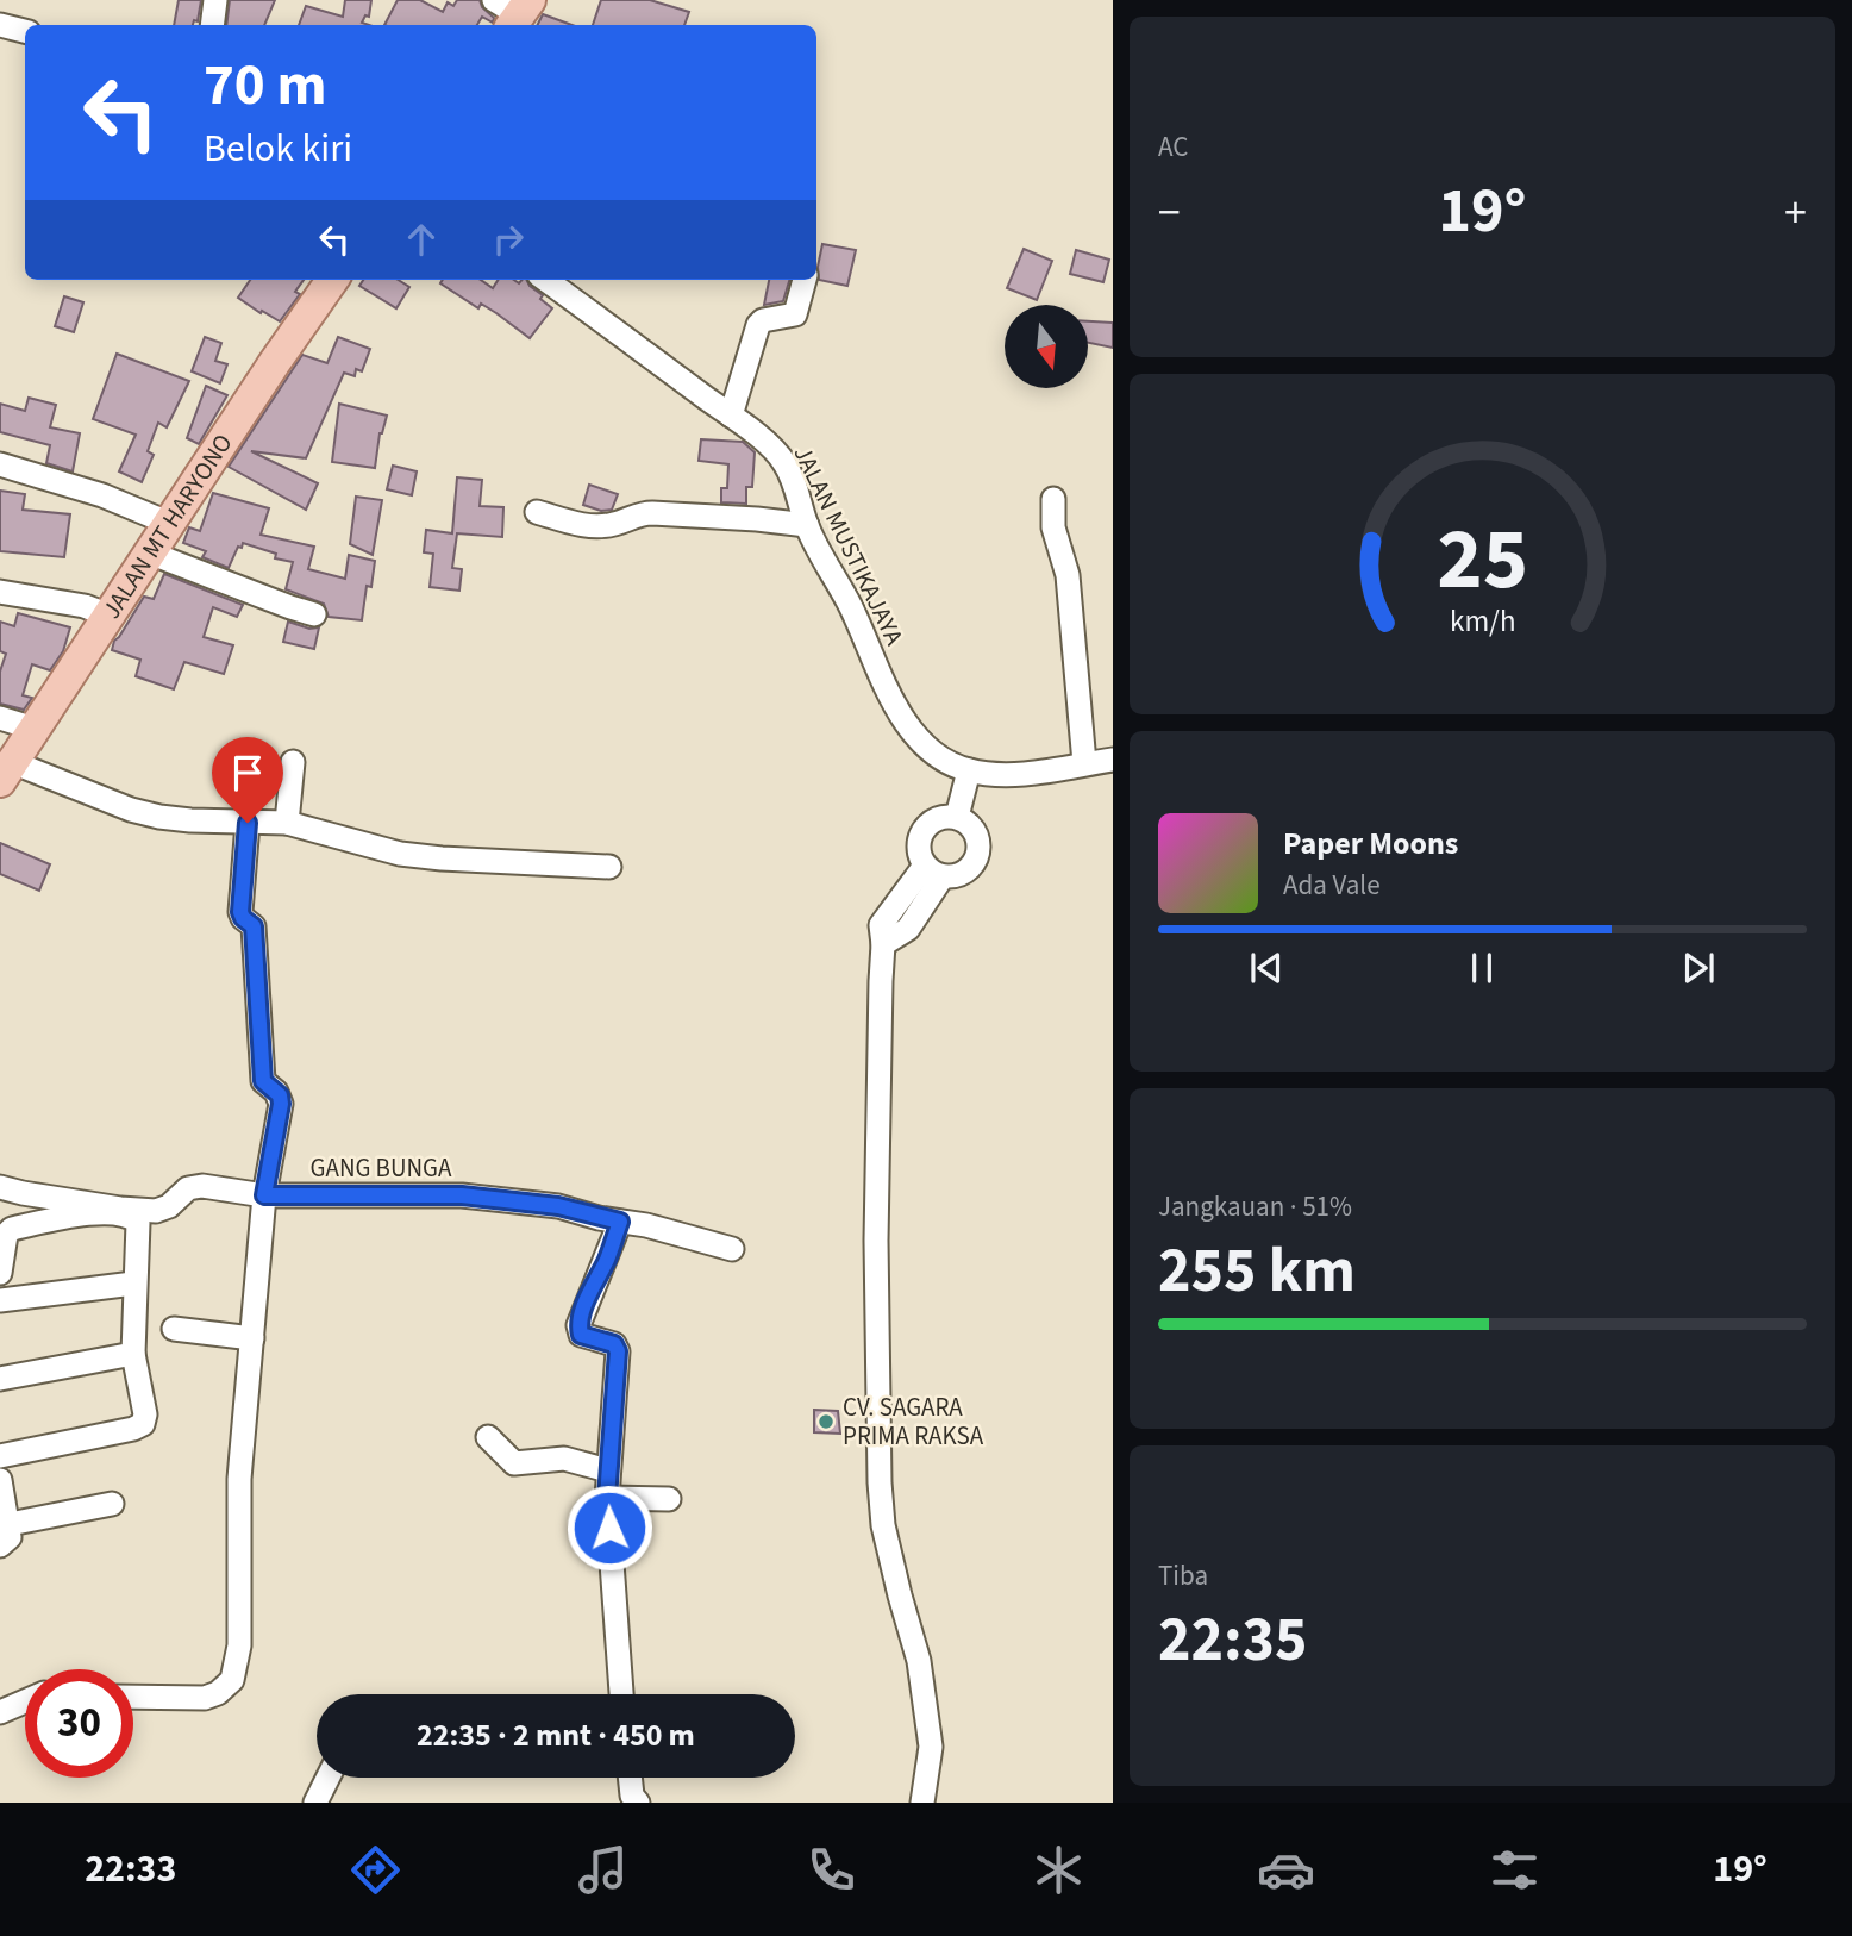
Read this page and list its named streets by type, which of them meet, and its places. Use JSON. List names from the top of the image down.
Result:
{
  "streets": {
    "main road": ["JALAN MT HARYONO"],
    "street": ["JALAN MUSTIKAJAYA", "GANG BUNGA"]
  },
  "places": ["CV. SAGARA PRIMA RAKSA"],
  "north": "bottom",
  "page": {
    "tile": [
      "AC",
      ["Jangkauan · 51%", "255 km"],
      ["Tiba", "22:35"]
    ],
    "turn": ["70 m", "Belok kiri"],
    "heat": ["−", "19°", "+"],
    "song": ["Paper Moons", "Ada Vale"],
    "limit": "30",
    "trip": "22:35 · 2 mnt · 450 m",
    "tabs": ["22:33", "19°"],
    "gauge": ["25", "km/h"]
  }
}
